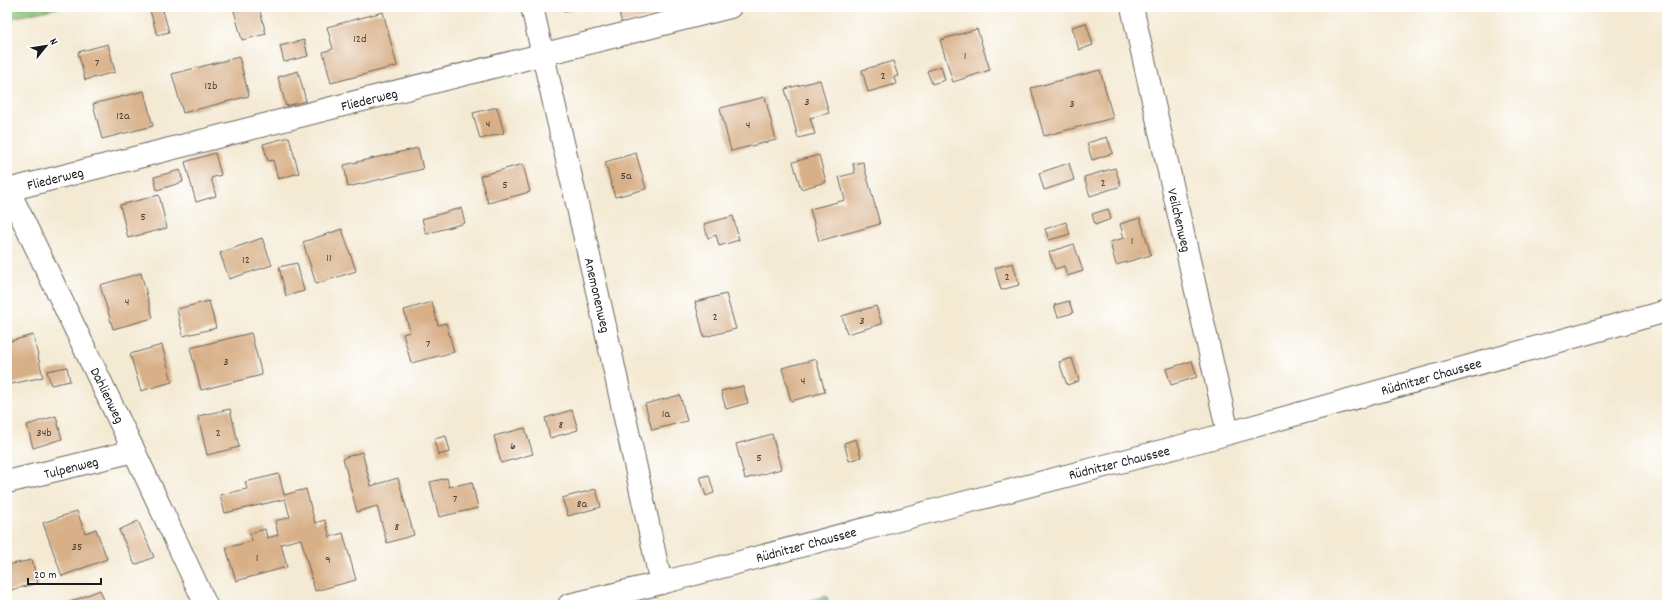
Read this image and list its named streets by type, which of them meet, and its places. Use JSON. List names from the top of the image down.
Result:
{
  "streets": {
    "street": [
      "Fliederweg",
      "Veilchenweg",
      "Anemonenweg",
      "Rüdnitzer Chaussee",
      "Dahlienweg",
      "Tulpenweg"
    ]
  },
  "crossings": [
    ["Fliederweg", "Anemonenweg"],
    ["Fliederweg", "Dahlienweg"],
    ["Veilchenweg", "Rüdnitzer Chaussee"],
    ["Anemonenweg", "Rüdnitzer Chaussee"],
    ["Dahlienweg", "Tulpenweg"]
  ],
  "house_numbers": [
    "12d",
    "1",
    "7",
    "2",
    "12b",
    "3",
    "3",
    "12a",
    "4",
    "4",
    "5a",
    "2",
    "5",
    "5",
    "1",
    "11",
    "12",
    "2",
    "4",
    "2",
    "3",
    "7",
    "3",
    "4",
    "1a",
    "8",
    "34b",
    "2",
    "6",
    "5",
    "7",
    "8a",
    "8",
    "35",
    "1",
    "9"
  ],
  "scale_bar": "20 m",
  "north": "top right"
}
